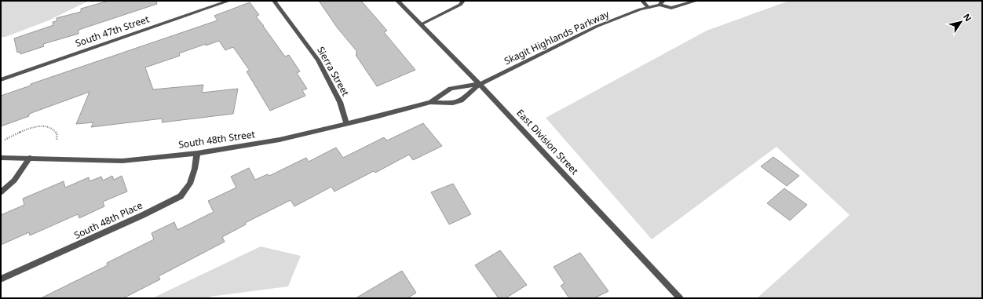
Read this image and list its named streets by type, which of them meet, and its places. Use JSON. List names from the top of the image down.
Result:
{
  "streets": {
    "street": [
      "South 47th Street",
      "Skagit Highlands Parkway",
      "Sierra Street",
      "South 48th Street",
      "East Division Street",
      "South 48th Place"
    ]
  },
  "crossings": [
    ["Skagit Highlands Parkway", "South 48th Street"],
    ["Skagit Highlands Parkway", "East Division Street"],
    ["Sierra Street", "South 48th Street"],
    ["South 48th Street", "East Division Street"],
    ["South 48th Street", "South 48th Place"]
  ],
  "north": "top right"
}
